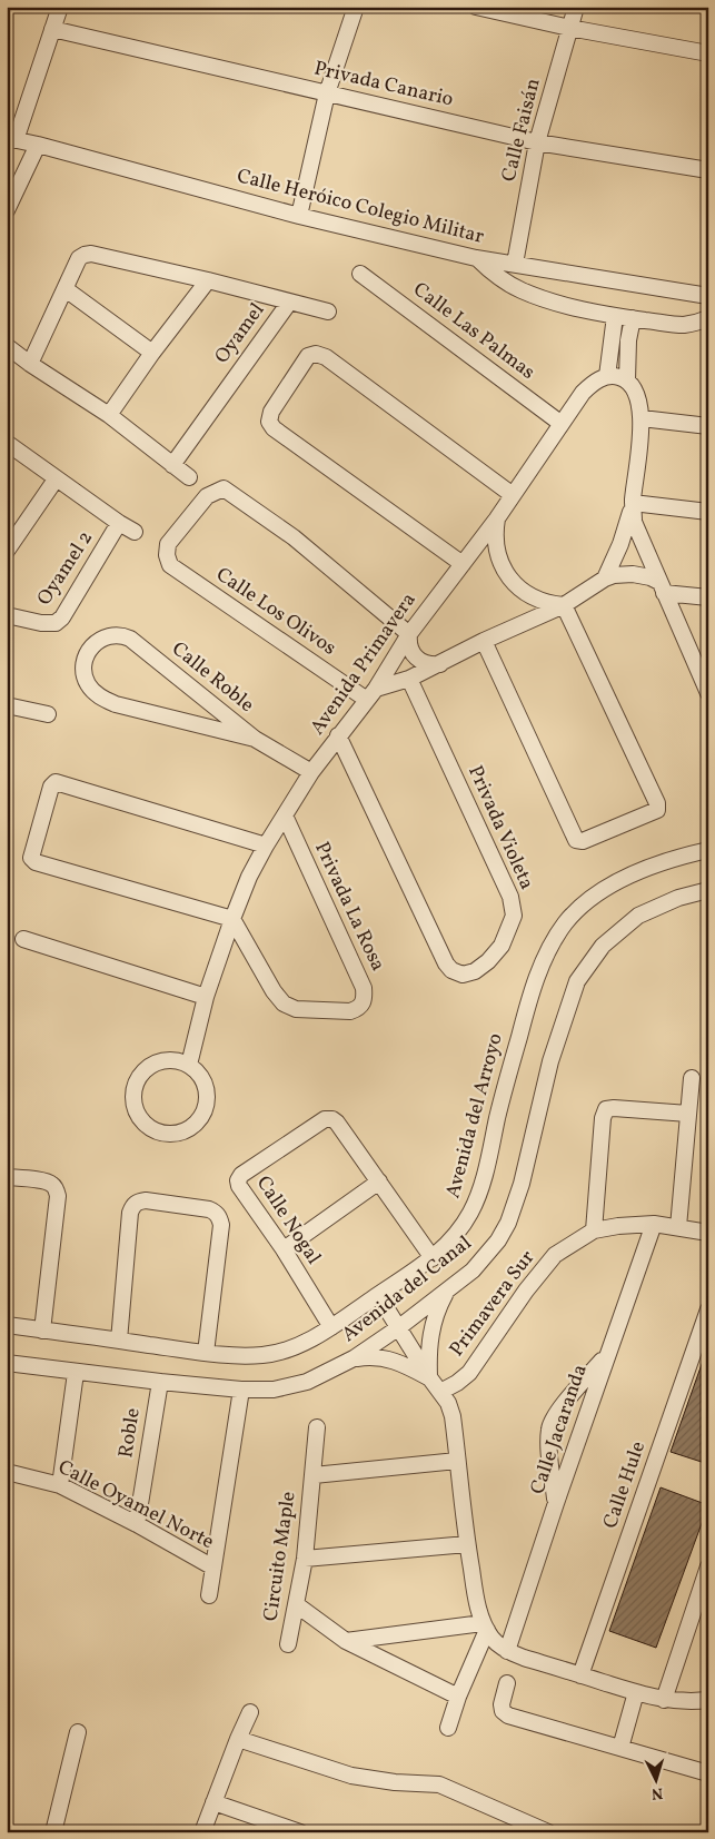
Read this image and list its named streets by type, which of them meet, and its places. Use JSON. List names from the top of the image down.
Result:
{
  "streets": {
    "street": [
      "Privada Canario",
      "Calle Faisán",
      "Calle Heróico Colegio Militar",
      "Calle Las Palmas",
      "Oyamel",
      "Oyamel 2",
      "Calle Los Olivos",
      "Avenida Primavera",
      "Calle Roble",
      "Privada Violeta",
      "Privada La Rosa",
      "Avenida del Arroyo",
      "Calle Nogal",
      "Avenida del Canal",
      "Primavera Sur",
      "Calle Jacaranda",
      "Roble",
      "Calle Hule",
      "Calle Oyamel Norte",
      "Circuito Maple"
    ]
  },
  "crossings": [
    ["Privada Canario", "Calle Faisán"],
    ["Calle Faisán", "Calle Heróico Colegio Militar"],
    ["Calle Las Palmas", "Avenida Primavera"],
    ["Calle Los Olivos", "Avenida Primavera"],
    ["Avenida Primavera", "Calle Roble"],
    ["Avenida Primavera", "Privada Violeta"],
    ["Avenida Primavera", "Privada La Rosa"],
    ["Avenida del Arroyo", "Calle Nogal"],
    ["Avenida del Canal", "Roble"],
    ["Primavera Sur", "Calle Jacaranda"],
    ["Roble", "Calle Oyamel Norte"]
  ],
  "north": "bottom"
}
